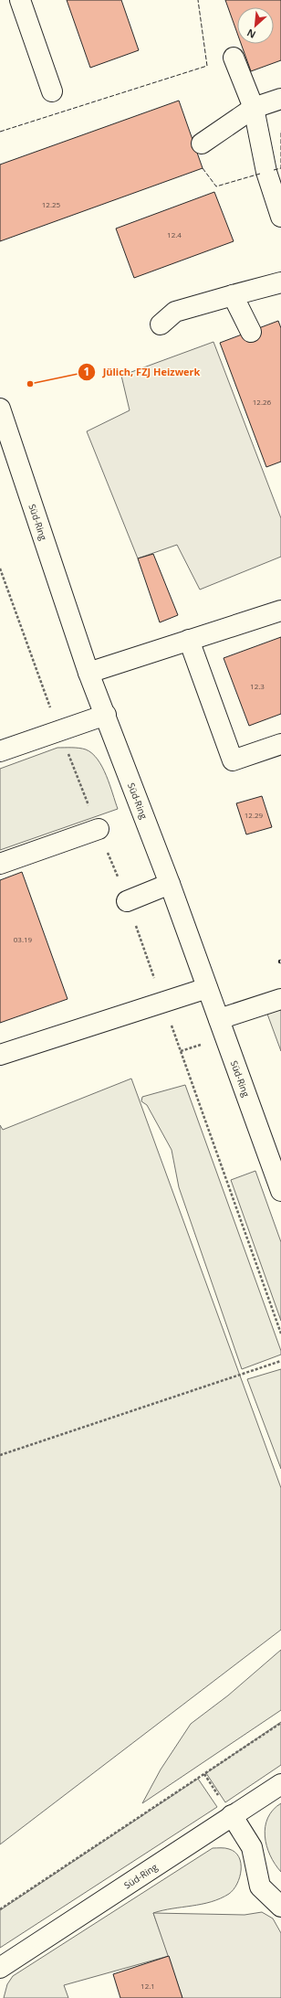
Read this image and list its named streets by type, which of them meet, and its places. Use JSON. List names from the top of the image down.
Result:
{
  "streets": {
    "street": ["Süd-Ring"]
  },
  "places": ["Jülich, FZJ Heizwerk"],
  "house_numbers": [
    "12.25",
    "12.4",
    "12.26",
    "12.3",
    "12.29",
    "03.19",
    "12.1"
  ],
  "north": "bottom left"
}
